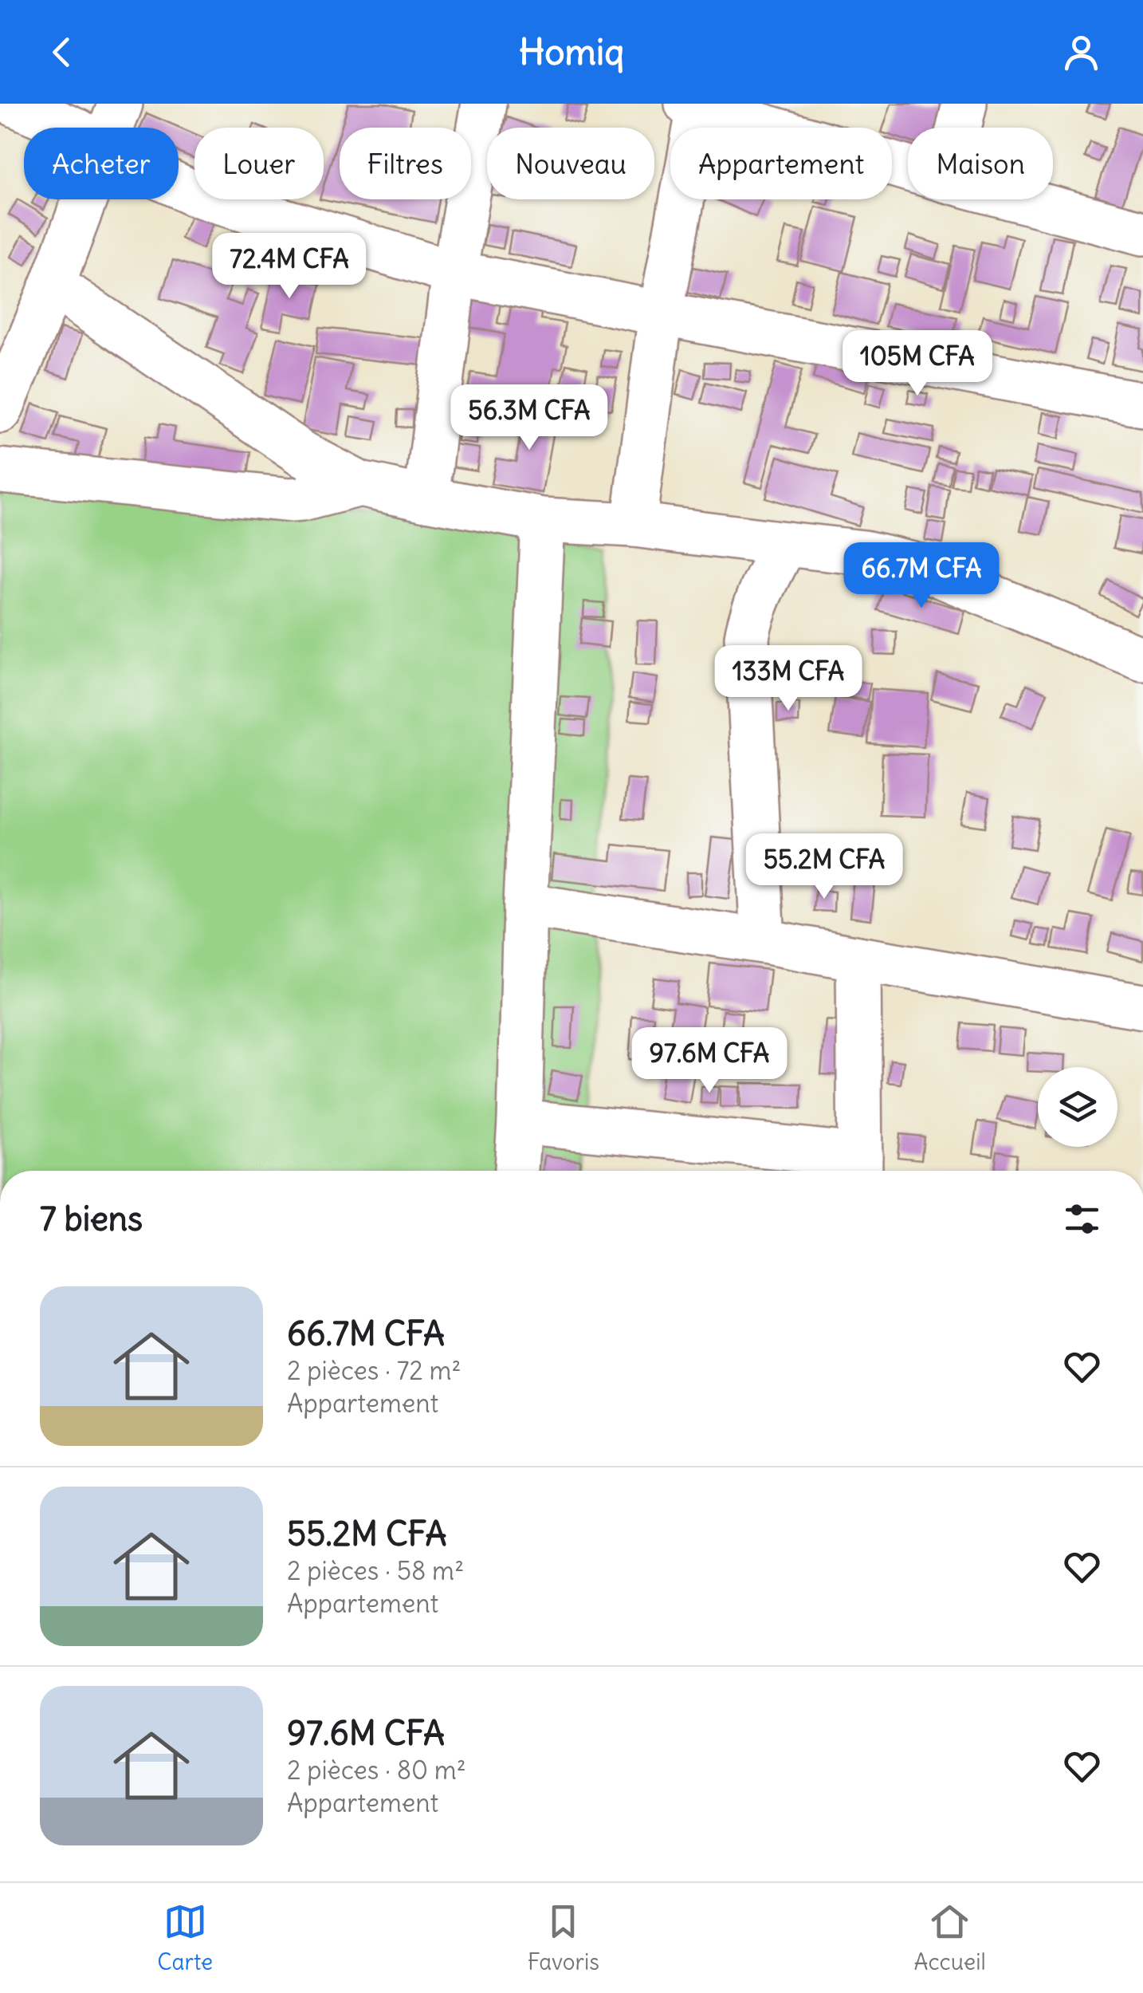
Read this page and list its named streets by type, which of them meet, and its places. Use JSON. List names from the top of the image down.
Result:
{
  "page": {
    "header": "Homiq",
    "chip": [
      "Acheter",
      "Louer",
      "Filtres",
      "Nouveau",
      "Appartement",
      "Maison"
    ],
    "price": [
      "72.4M CFA",
      "105M CFA",
      "56.3M CFA",
      "66.7M CFA",
      "133M CFA",
      "55.2M CFA",
      "97.6M CFA"
    ],
    "heading": "7 biens",
    "list": [
      {
        "name": "66.7M CFA",
        "note": "2 pièces · 72 m² · Appartement"
      },
      {
        "name": "55.2M CFA",
        "note": "2 pièces · 58 m² · Appartement"
      },
      {
        "name": "97.6M CFA",
        "note": "2 pièces · 80 m² · Appartement"
      }
    ],
    "tabs": ["Carte", "Favoris", "Accueil"]
  }
}
